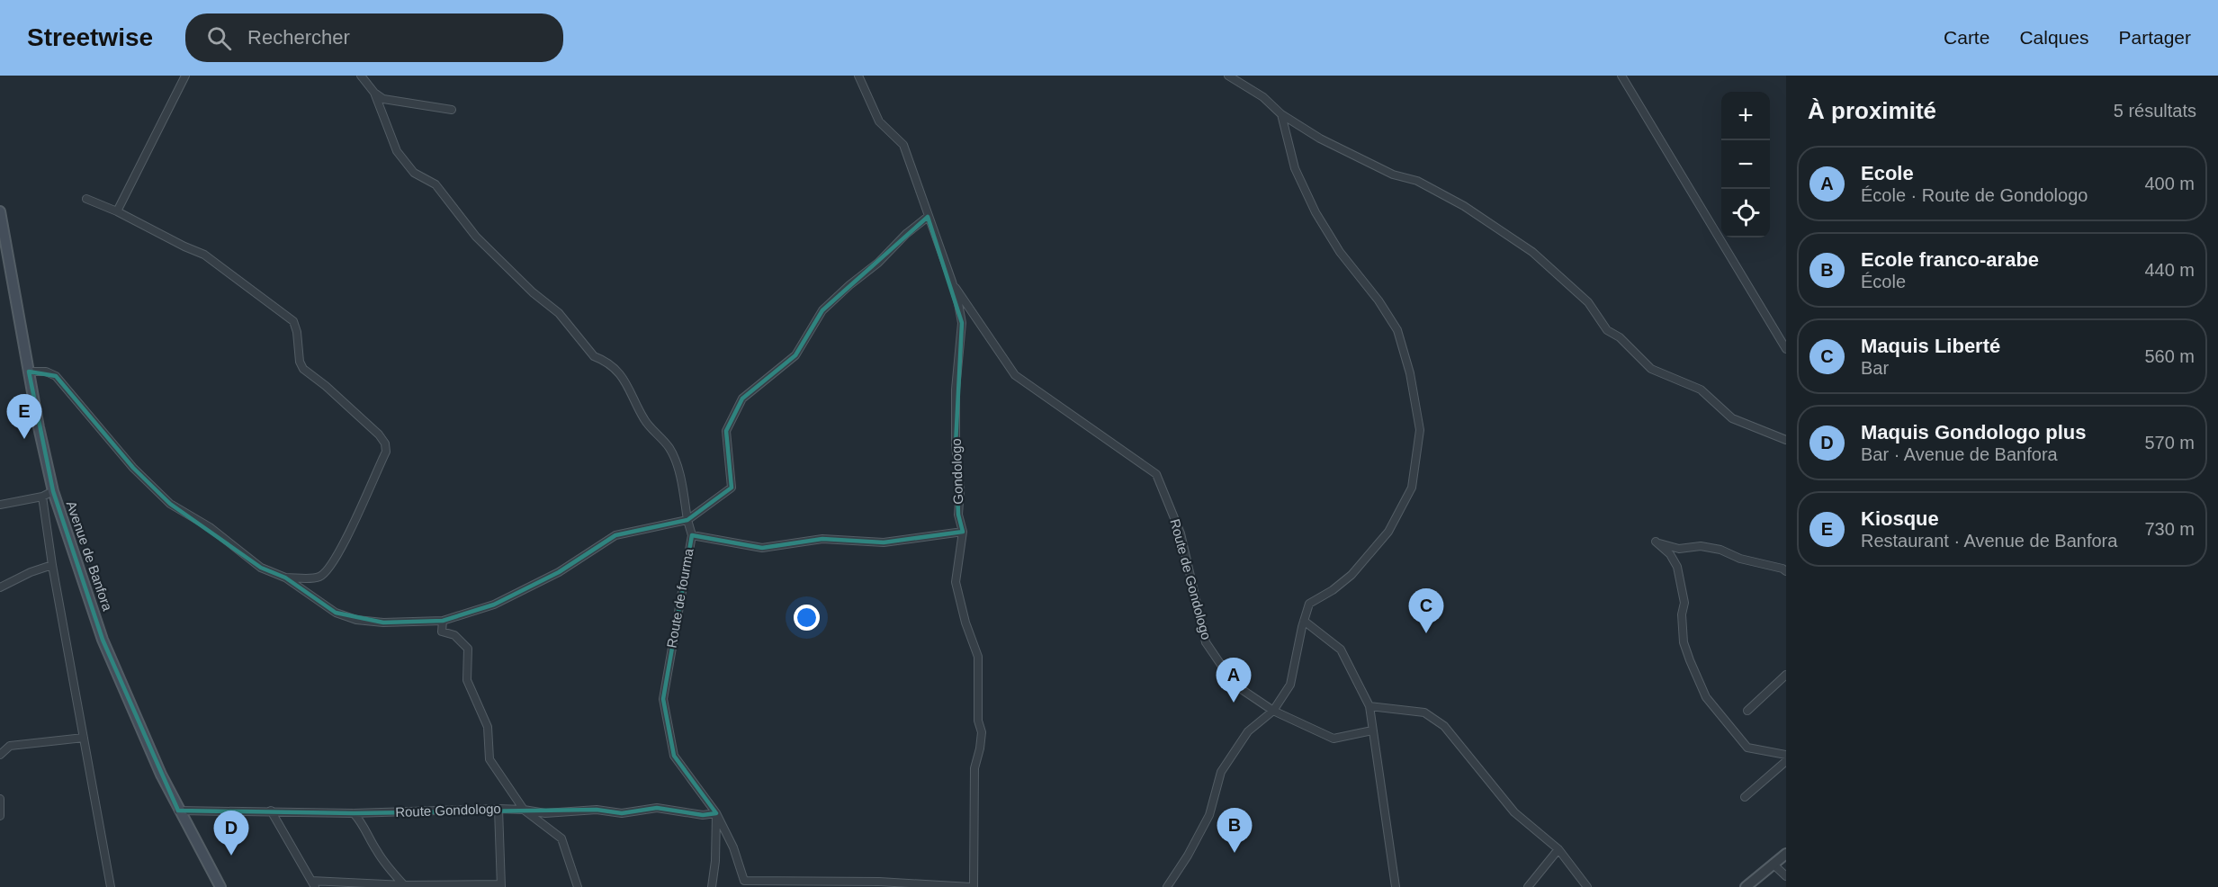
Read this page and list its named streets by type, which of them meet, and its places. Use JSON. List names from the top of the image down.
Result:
{
  "streets": {
    "main road": ["Avenue de Banfora"],
    "street": [
      "Gondologo",
      "Route de Gondologo",
      "Route de fourma",
      "Route Gondologo"
    ]
  },
  "crossings": [
    ["Gondologo", "Route de Gondologo"],
    ["Avenue de Banfora", "Route Gondologo"],
    ["Route de fourma", "Route Gondologo"]
  ],
  "page": {
    "header": "Streetwise",
    "search": "Rechercher",
    "nav": ["Carte", "Calques", "Partager"],
    "heading": ["À proximité", "5 résultats"],
    "map_buttons": ["+", "−"],
    "list": [
      {
        "mark": "A",
        "name": "Ecole",
        "note": "École · Route de Gondologo",
        "value": "400 m"
      },
      {
        "mark": "B",
        "name": "Ecole franco-arabe",
        "note": "École",
        "value": "440 m"
      },
      {
        "mark": "C",
        "name": "Maquis Liberté",
        "note": "Bar",
        "value": "560 m"
      },
      {
        "mark": "D",
        "name": "Maquis Gondologo plus",
        "note": "Bar · Avenue de Banfora",
        "value": "570 m"
      },
      {
        "mark": "E",
        "name": "Kiosque",
        "note": "Restaurant · Avenue de Banfora",
        "value": "730 m"
      }
    ],
    "pins": [
      "E",
      "C",
      "A",
      "B",
      "D"
    ]
  }
}
